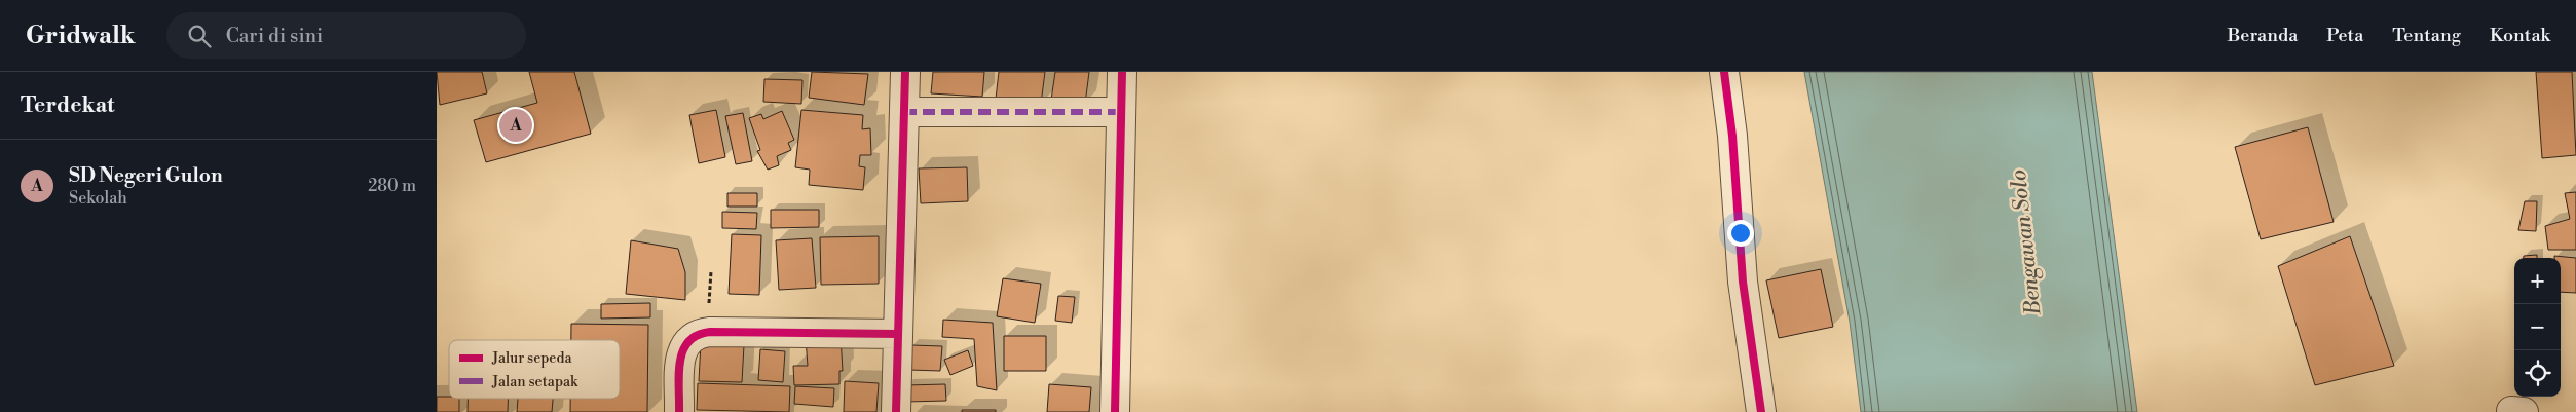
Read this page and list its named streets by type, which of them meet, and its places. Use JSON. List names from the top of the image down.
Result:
{
  "water": ["Bengawan Solo"],
  "legend": ["Jalur sepeda", "Jalan setapak"],
  "page": {
    "header": "Gridwalk",
    "search": "Cari di sini",
    "nav": [
      "Beranda",
      "Peta",
      "Tentang",
      "Kontak"
    ],
    "heading": "Terdekat",
    "pins": "A",
    "list": [
      {
        "mark": "A",
        "name": "SD Negeri Gulon",
        "note": "Sekolah",
        "value": "280 m"
      }
    ],
    "map_buttons": ["+", "−"]
  }
}
